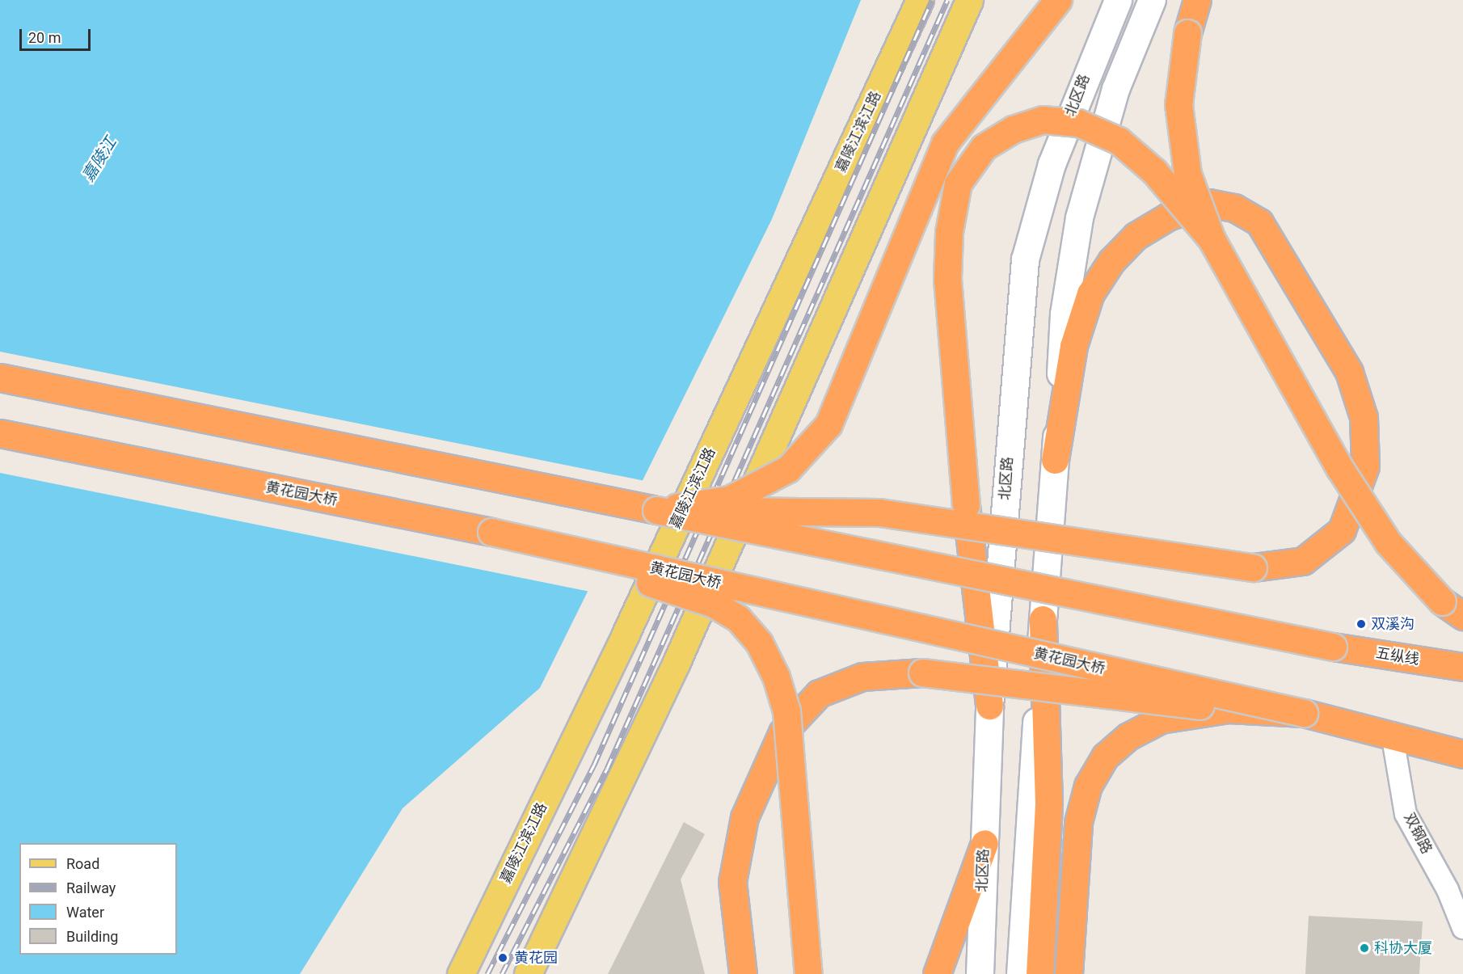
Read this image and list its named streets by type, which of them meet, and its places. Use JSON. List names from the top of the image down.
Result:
{
  "streets": {
    "highway": ["黄花园大桥", "五纵线"],
    "main road": ["北区路", "嘉陵江滨江路"],
    "street": ["双钢路"]
  },
  "crossings": [
    ["黄花园大桥", "双钢路"]
  ],
  "water": ["嘉陵江"],
  "places": ["双溪沟", "科协大厦", "黄花园"],
  "legend": [
    "Road",
    "Railway",
    "Water",
    "Building"
  ],
  "scale_bar": "20 m"
}
